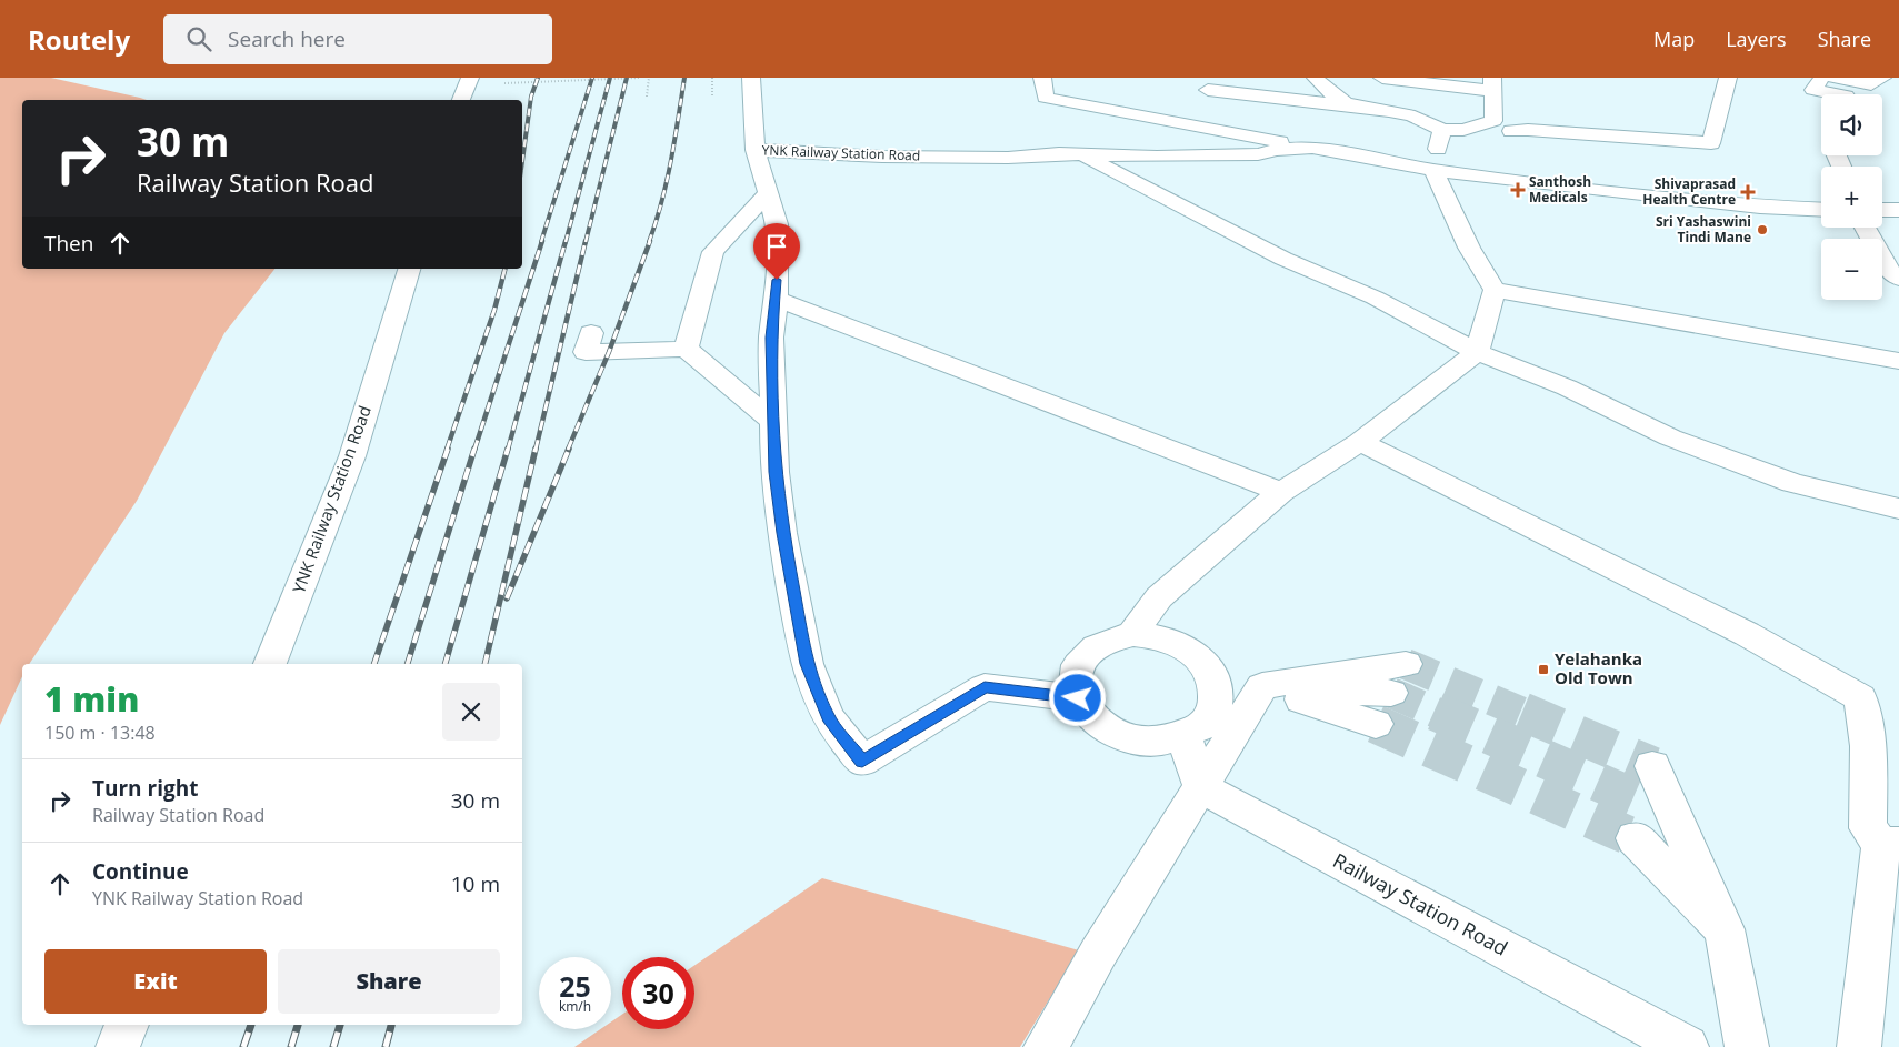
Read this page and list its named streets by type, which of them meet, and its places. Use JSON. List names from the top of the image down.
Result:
{
  "streets": {
    "street": ["YNK Railway Station Road", "Railway Station Road"]
  },
  "places": {
    "health": ["Santhosh Medicals", "Shivaprasad Health Centre"],
    "other": ["Sri Yashaswini Tindi Mane"],
    "transit": ["Yelahanka Old Town"]
  },
  "page": {
    "header": "Routely",
    "search": "Search here",
    "nav": ["Map", "Layers", "Share"],
    "map_buttons": ["+", "−"],
    "turn": ["30 m", "Railway Station Road"],
    "then": "Then",
    "heading": ["1 min", "150 m · 13:48"],
    "list": [
      {
        "name": "Turn right",
        "note": "Railway Station Road",
        "value": "30 m"
      },
      {
        "name": "Continue",
        "note": "YNK Railway Station Road",
        "value": "10 m"
      }
    ],
    "buttons": ["Exit", "Share"],
    "speed": "25 km/h",
    "limit": "30"
  }
}
